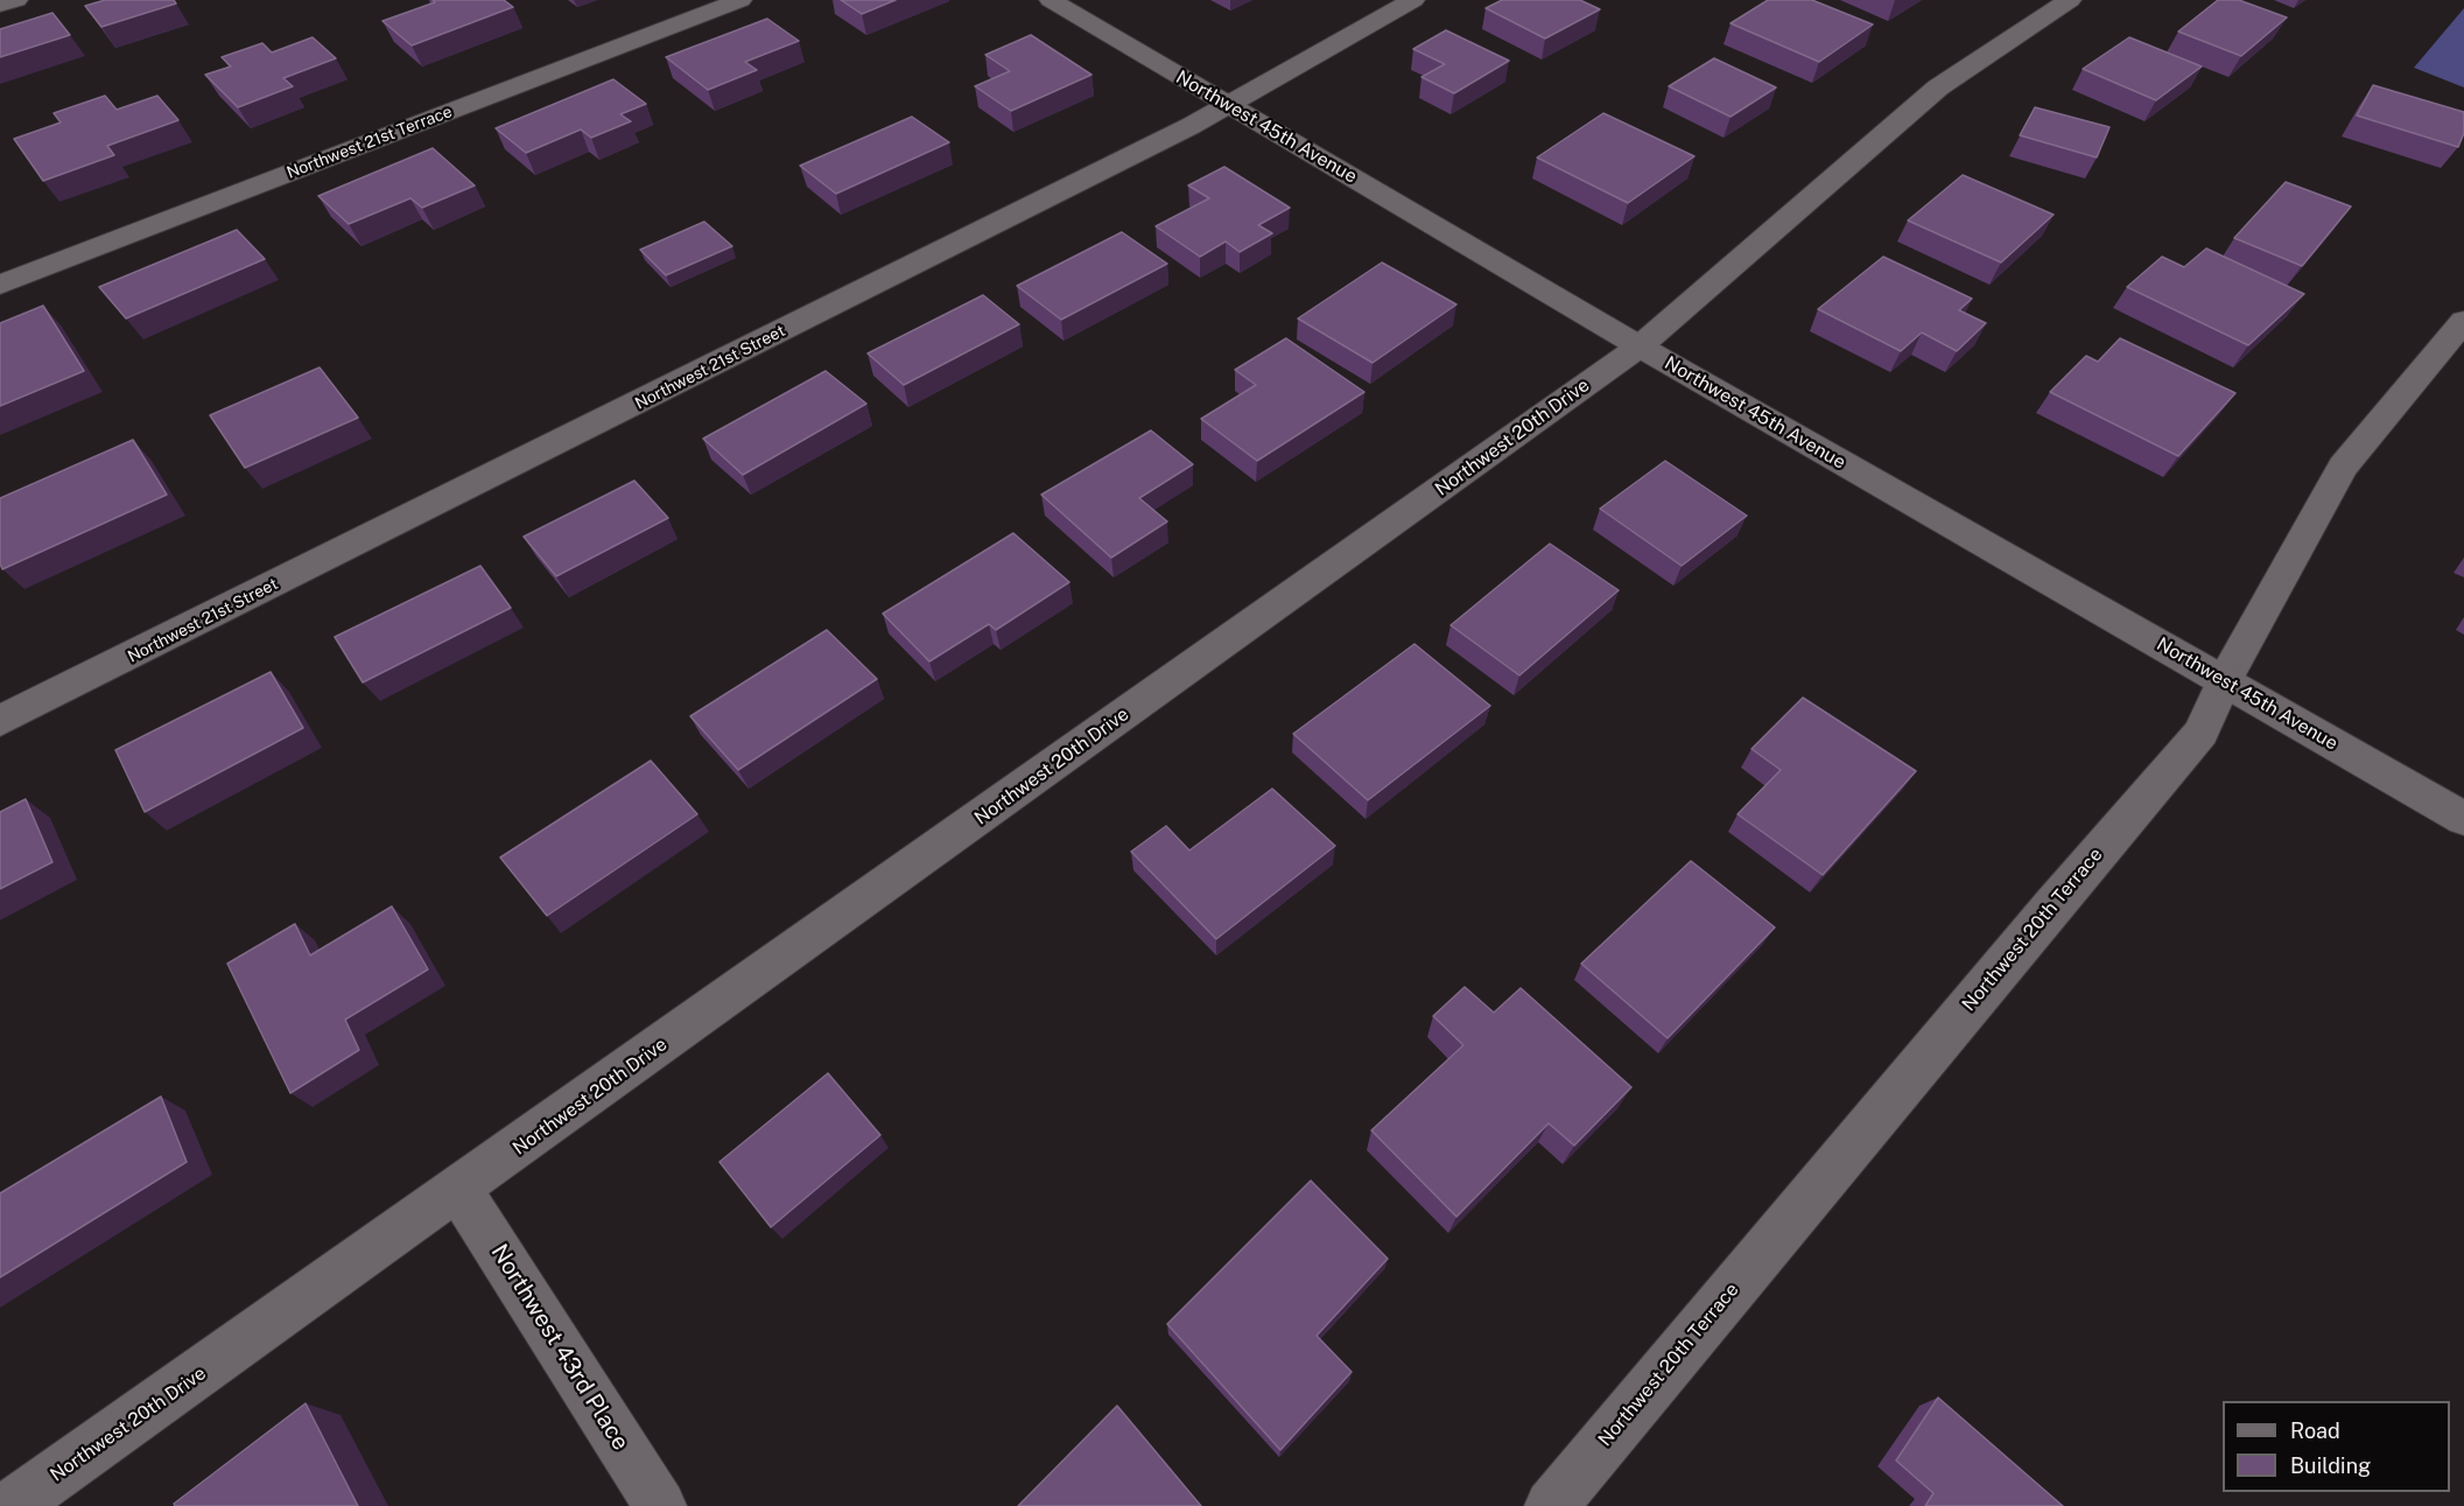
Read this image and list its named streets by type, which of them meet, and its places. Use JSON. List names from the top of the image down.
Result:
{
  "streets": {
    "street": [
      "Northwest 45th Avenue",
      "Northwest 21st Terrace",
      "Northwest 21st Street",
      "Northwest 20th Drive",
      "Northwest 20th Terrace",
      "Northwest 43rd Place"
    ]
  },
  "crossings": [
    ["Northwest 45th Avenue", "Northwest 21st Street"],
    ["Northwest 45th Avenue", "Northwest 20th Drive"],
    ["Northwest 45th Avenue", "Northwest 20th Terrace"],
    ["Northwest 20th Drive", "Northwest 43rd Place"]
  ],
  "legend": ["Road", "Building"]
}
